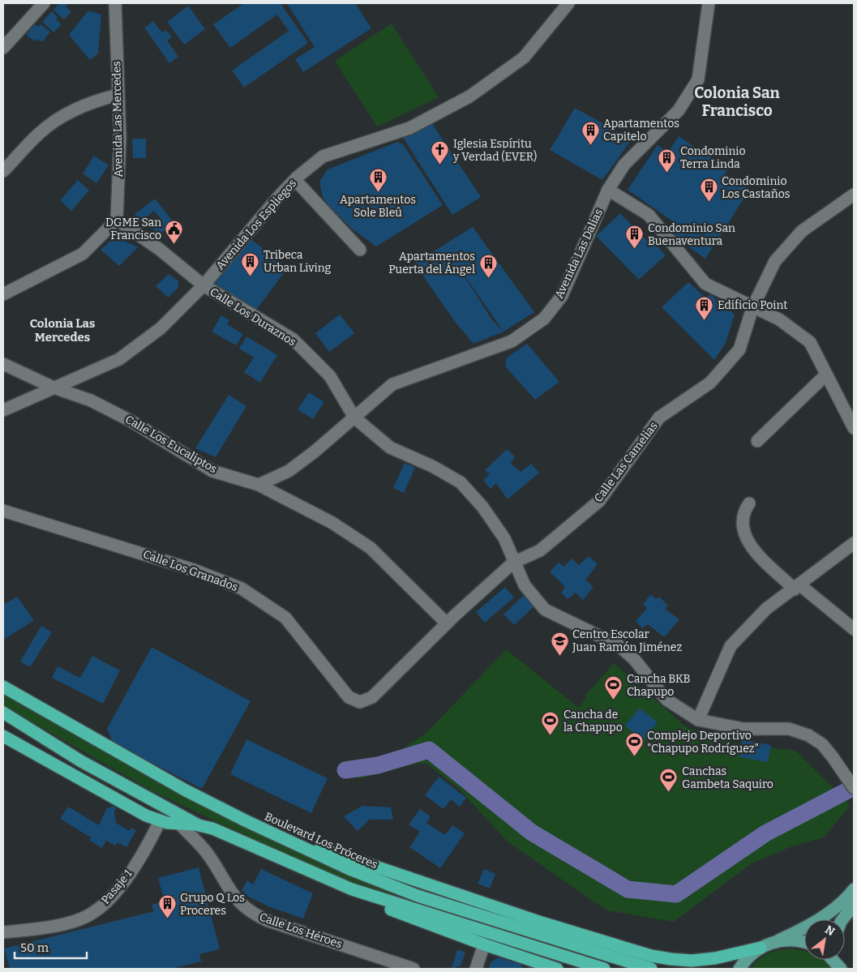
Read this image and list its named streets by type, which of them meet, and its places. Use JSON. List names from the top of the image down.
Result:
{
  "streets": {
    "highway": ["Boulevard Los Próceres"],
    "street": [
      "Avenida Las Mercedes",
      "Avenida Los Espliegos",
      "Avenida Las Dalias",
      "Calle Los Duraznos",
      "Calle Los Eucaliptos",
      "Calle Las Camelias",
      "Calle Los Granados",
      "Pasaje 1",
      "Calle Los Héroes"
    ]
  },
  "crossings": [
    ["Avenida Las Mercedes", "Calle Los Duraznos"],
    ["Avenida Los Espliegos", "Calle Los Duraznos"],
    ["Avenida Los Espliegos", "Calle Los Eucaliptos"],
    ["Avenida Las Dalias", "Calle Los Duraznos"],
    ["Avenida Las Dalias", "Calle Los Eucaliptos"],
    ["Calle Los Duraznos", "Calle Las Camelias"],
    ["Calle Los Eucaliptos", "Calle Las Camelias"],
    ["Calle Las Camelias", "Calle Los Granados"]
  ],
  "districts": ["Colonia San Francisco", "Colonia Las Mercedes"],
  "places": {
    "building": [
      "Apartamentos Capitelo",
      "Condominio Terra Linda",
      "Apartamentos Sole Bleû",
      "Condominio Los Castaños",
      "Condominio San Buenaventura",
      "Tribeca Urban Living",
      "Apartamentos Puerta del Ángel",
      "Edificio Point",
      "Grupo Q Los Proceres"
    ],
    "church": ["Iglesia Espíritu y Verdad (EVER)"],
    "public building": ["DGME San Francisco"],
    "school or university": ["Centro Escolar Juan Ramón Jiménez"],
    "sports": [
      "Cancha BKB Chapupo",
      "Cancha de la Chapupo",
      "Complejo Deportivo \"Chapupo Rodríguez\"",
      "Canchas Gambeta Saquiro"
    ]
  },
  "scale_bar": "50 m",
  "north": "top right"
}
